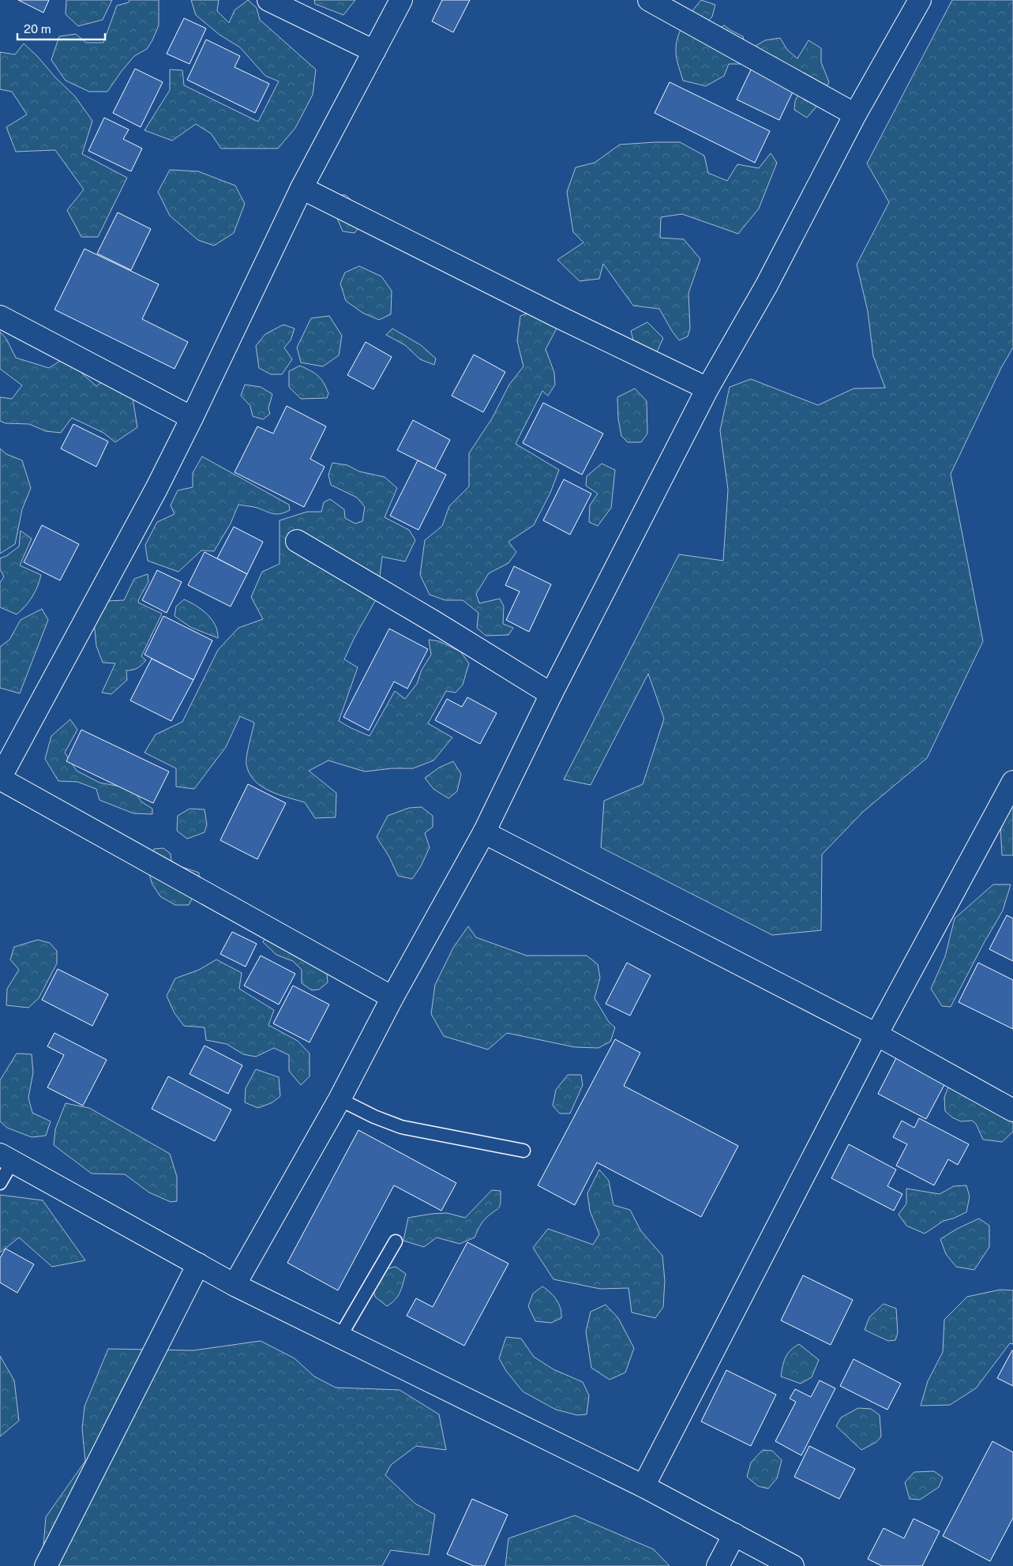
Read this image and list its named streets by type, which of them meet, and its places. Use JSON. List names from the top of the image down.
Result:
{
  "scale_bar": "20 m"
}
